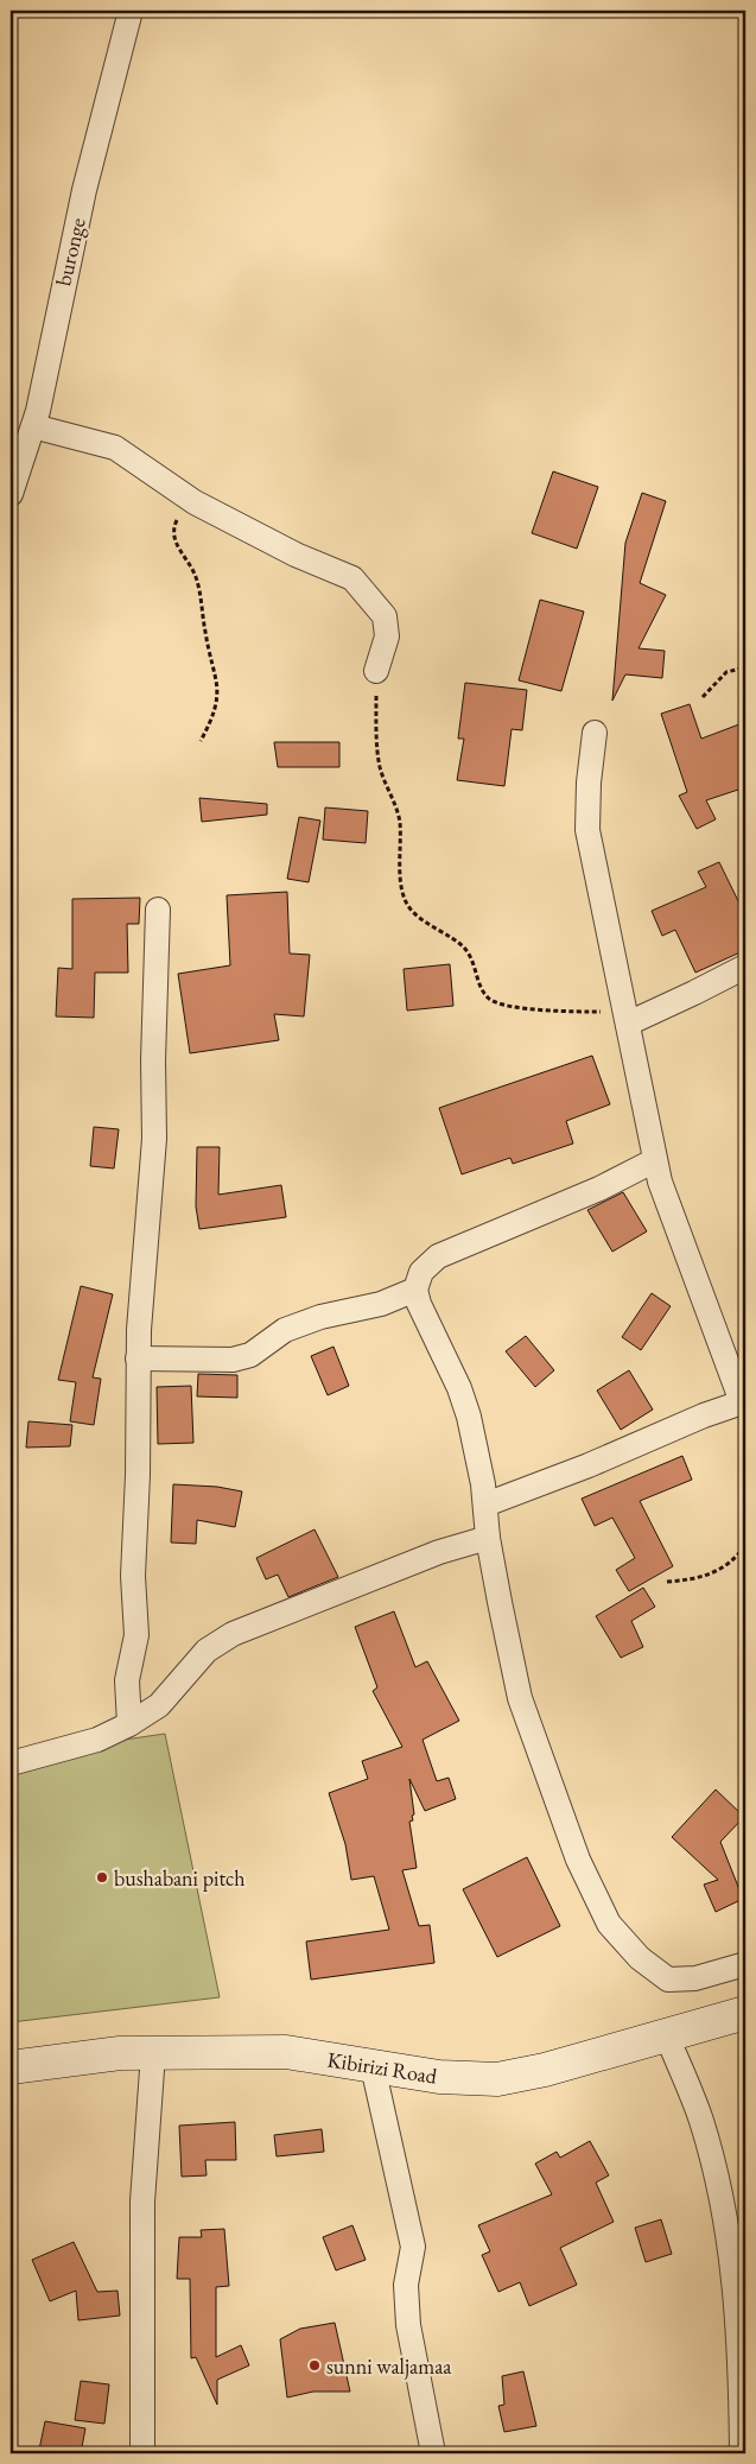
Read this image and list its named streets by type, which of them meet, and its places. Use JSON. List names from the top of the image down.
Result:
{
  "streets": {
    "street": ["buronge", "Kibirizi Road"]
  },
  "places": ["bushabani pitch", "sunni waljamaa"]
}
